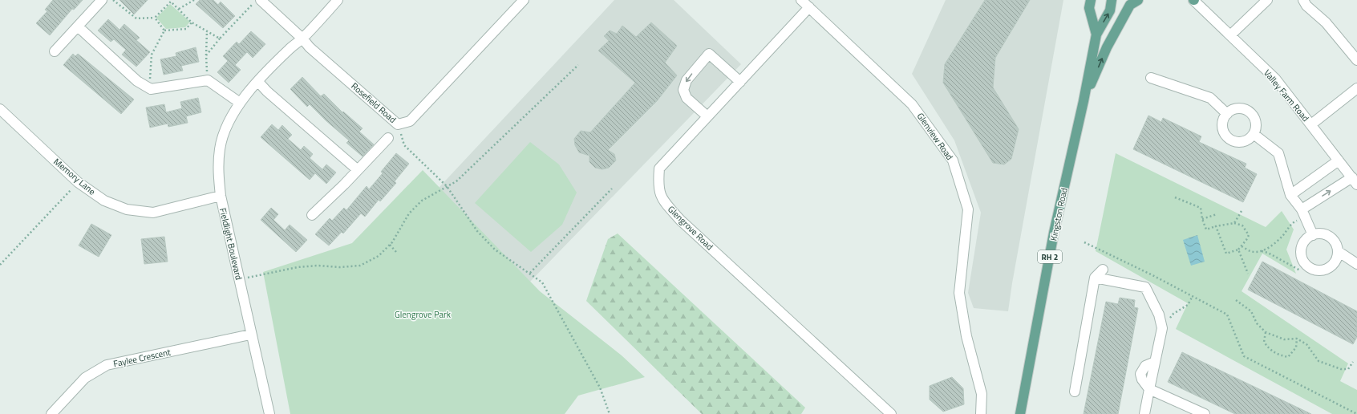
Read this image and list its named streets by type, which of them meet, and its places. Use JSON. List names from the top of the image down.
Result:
{
  "streets": {
    "main road": ["Kingston Road", "RH 2"],
    "street": [
      "Valley Farm Road",
      "Rosefield Road",
      "Glenview Road",
      "Memory Lane",
      "Glengrove Road",
      "Fieldlight Boulevard",
      "Faylee Crescent"
    ]
  },
  "crossings": [
    ["Rosefield Road", "Fieldlight Boulevard"],
    ["Glenview Road", "Glengrove Road"],
    ["Memory Lane", "Fieldlight Boulevard"],
    ["Fieldlight Boulevard", "Faylee Crescent"]
  ],
  "parks": ["Glengrove Park"]
}
